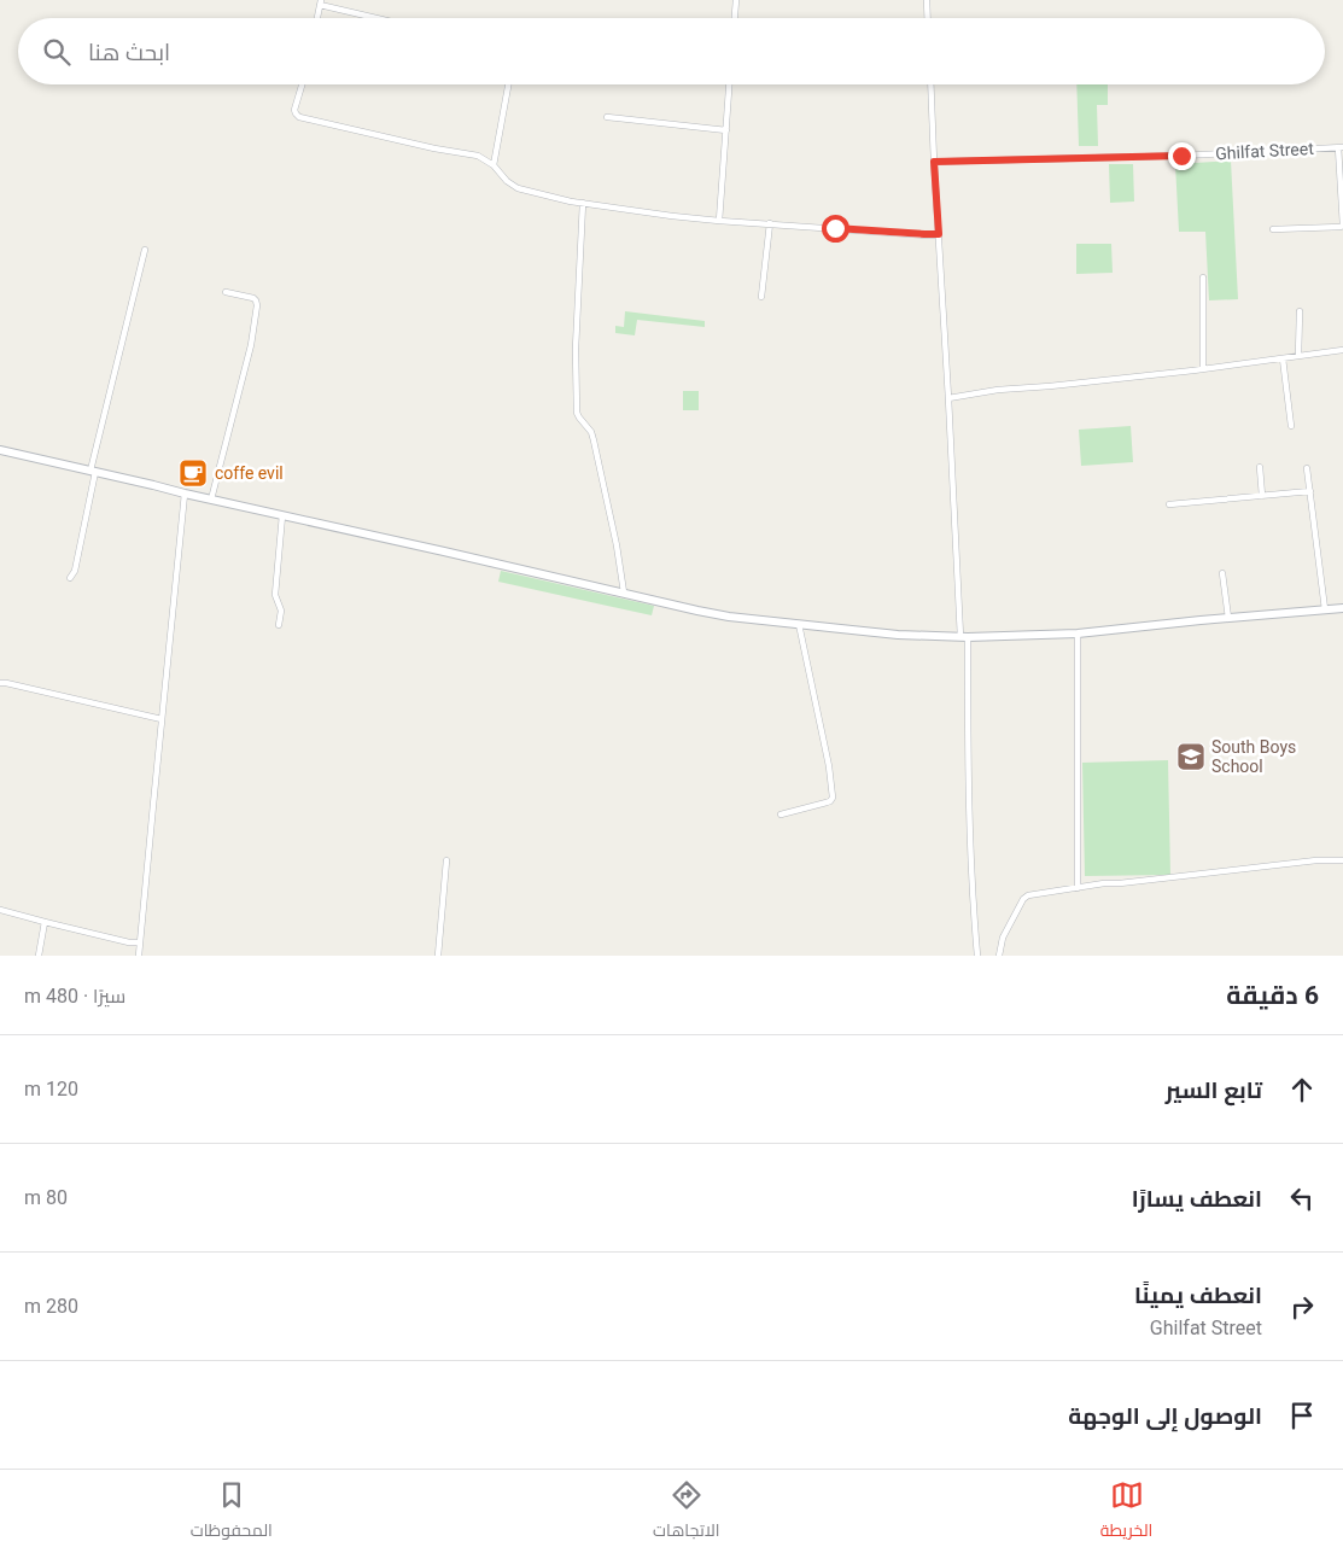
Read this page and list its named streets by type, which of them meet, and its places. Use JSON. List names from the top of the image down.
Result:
{
  "streets": {
    "street": ["Ghilfat Street"]
  },
  "places": {
    "cafe": ["coffe evil"],
    "school or university": ["South Boys School"]
  },
  "page": {
    "search": "ابحث هنا",
    "heading": ["6 دقيقة", "سيرًا · 480 m"],
    "list": [
      ["تابع السير", "120 m"],
      ["انعطف يسارًا", "80 m"],
      ["انعطف يمينًا", "Ghilfat Street", "280 m"],
      "الوصول إلى الوجهة"
    ],
    "nav": ["الخريطة", "الاتجاهات", "المحفوظات"]
  }
}
